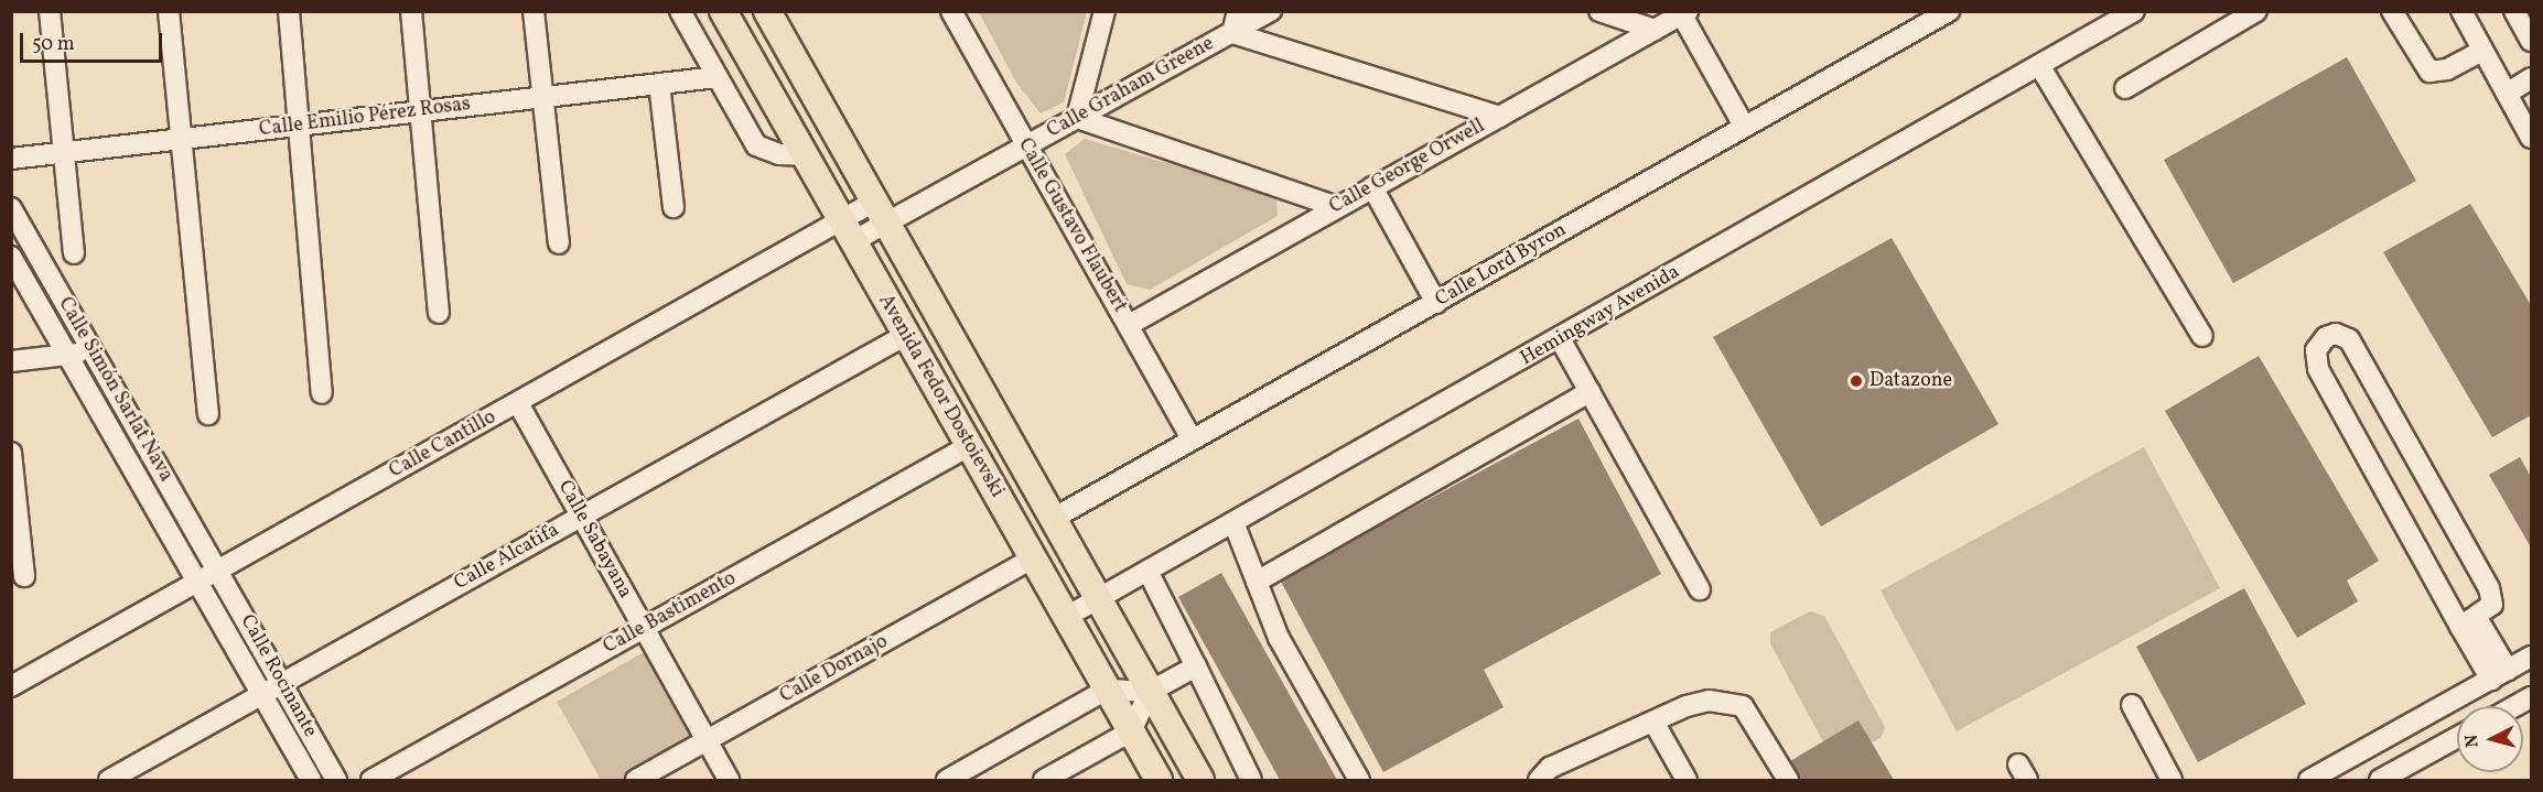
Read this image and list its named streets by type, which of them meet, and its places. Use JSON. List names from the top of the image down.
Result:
{
  "streets": {
    "main road": ["Avenida Fedor Dostoievski"],
    "street": [
      "Calle Graham Greene",
      "Calle Emilio Pérez Rosas",
      "Calle George Orwell",
      "Calle Gustavo Flaubert",
      "Calle Lord Byron",
      "Hemingway Avenida",
      "Calle Simón Sarlat Nava",
      "Calle Cantillo",
      "Calle Sabayana",
      "Calle Alcatifa",
      "Calle Bastimento",
      "Calle Dornajo",
      "Calle Rocinante"
    ]
  },
  "crossings": [
    ["Calle Graham Greene", "Calle Gustavo Flaubert"],
    ["Calle Graham Greene", "Avenida Fedor Dostoievski"],
    ["Calle Graham Greene", "Calle Cantillo"],
    ["Calle George Orwell", "Calle Gustavo Flaubert"],
    ["Calle Gustavo Flaubert", "Calle Lord Byron"],
    ["Calle Lord Byron", "Avenida Fedor Dostoievski"],
    ["Hemingway Avenida", "Avenida Fedor Dostoievski"],
    ["Calle Simón Sarlat Nava", "Calle Cantillo"],
    ["Calle Simón Sarlat Nava", "Calle Rocinante"],
    ["Avenida Fedor Dostoievski", "Calle Cantillo"],
    ["Avenida Fedor Dostoievski", "Calle Alcatifa"],
    ["Avenida Fedor Dostoievski", "Calle Bastimento"],
    ["Avenida Fedor Dostoievski", "Calle Dornajo"],
    ["Calle Cantillo", "Calle Sabayana"],
    ["Calle Cantillo", "Calle Rocinante"],
    ["Calle Sabayana", "Calle Alcatifa"],
    ["Calle Sabayana", "Calle Bastimento"],
    ["Calle Sabayana", "Calle Dornajo"],
    ["Calle Alcatifa", "Calle Rocinante"]
  ],
  "places": ["Datazone"],
  "scale_bar": "50 m",
  "north": "left"
}
